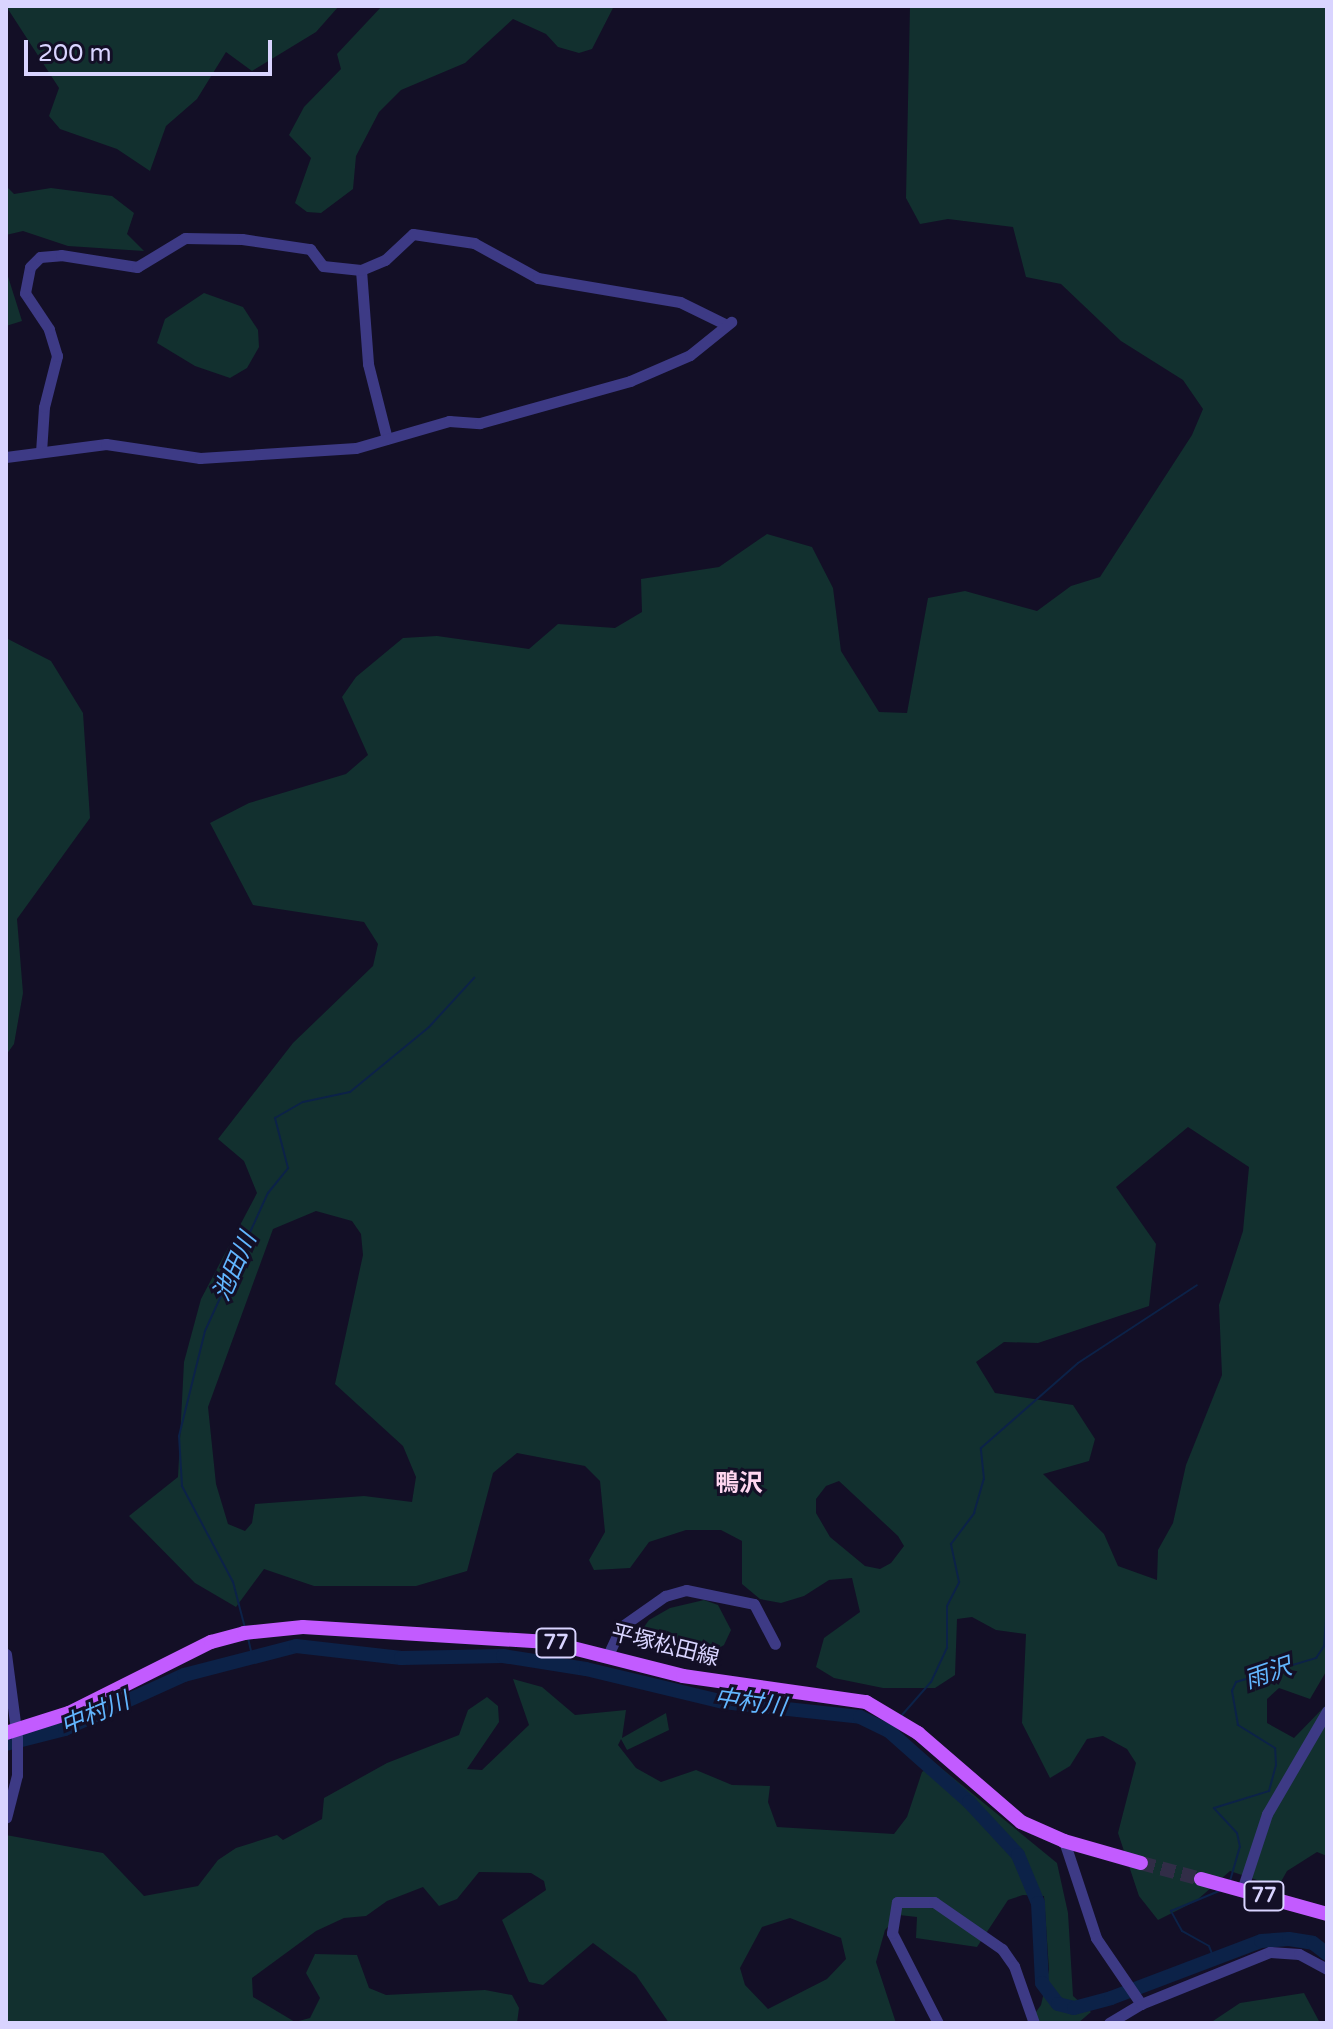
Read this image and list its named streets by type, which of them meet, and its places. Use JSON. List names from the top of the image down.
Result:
{
  "streets": {
    "main road": ["77", "平塚松田線"]
  },
  "districts": ["鴨沢"],
  "water": ["池田川", "雨沢", "中村川"],
  "scale_bar": "200 m"
}
